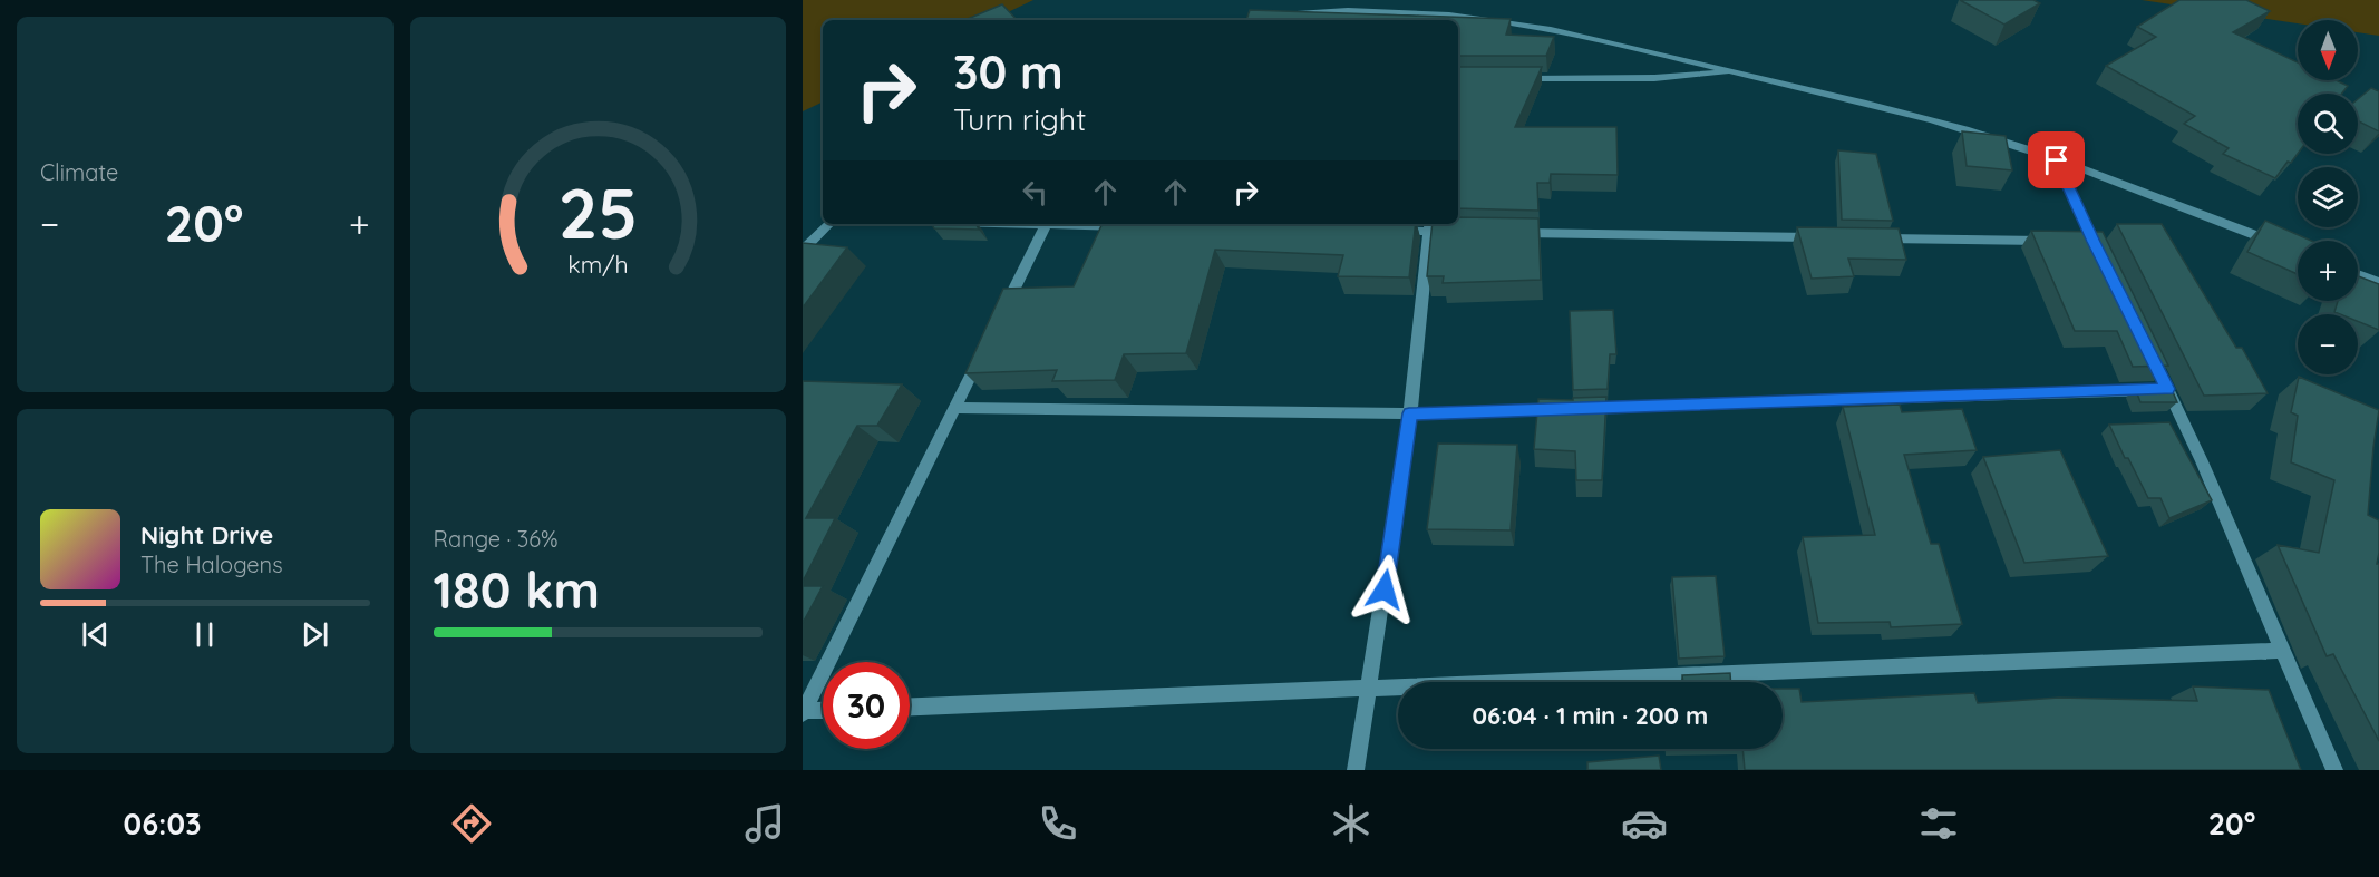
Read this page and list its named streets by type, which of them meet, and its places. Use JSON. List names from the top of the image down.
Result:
{
  "north": "bottom",
  "page": {
    "tile": [
      "Climate",
      ["Range · 36%", "180 km"]
    ],
    "map_buttons": ["+", "−"],
    "turn": ["30 m", "Turn right"],
    "heat": ["−", "20°", "+"],
    "song": ["Night Drive", "The Halogens"],
    "limit": "30",
    "trip": "06:04 · 1 min · 200 m",
    "tabs": ["06:03", "20°"],
    "gauge": ["25", "km/h"]
  }
}
